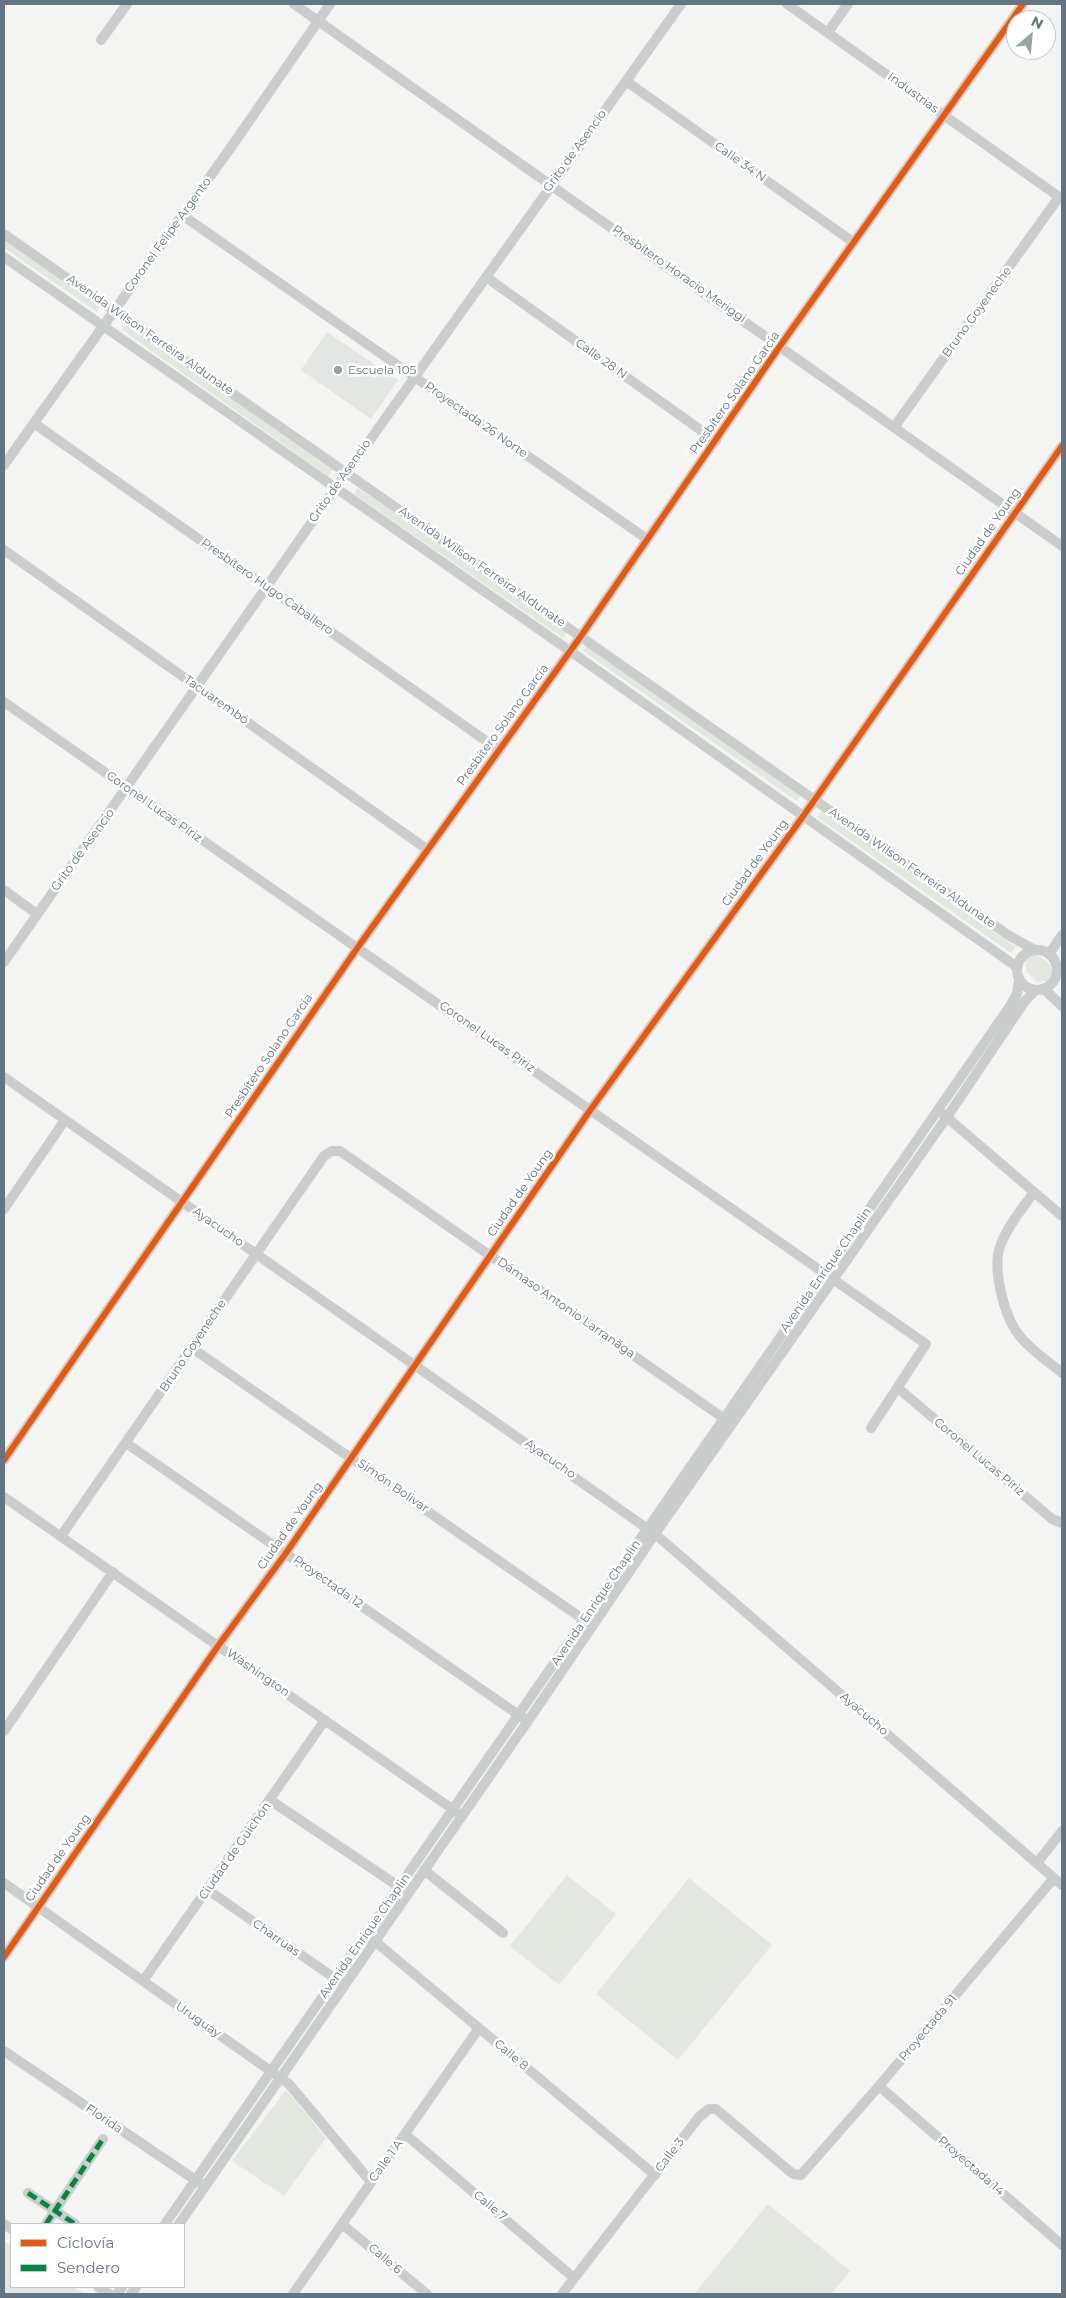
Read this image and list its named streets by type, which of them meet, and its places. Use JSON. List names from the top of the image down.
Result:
{
  "streets": {
    "street": [
      "Industrias",
      "Grito de Asencio",
      "Calle 34 N",
      "Coronel Felipe Argento",
      "Presbítero Horacio Meriggi",
      "Bruno Goyeneche",
      "Avenida Wilson Ferreira Aldunate",
      "Calle 28 N",
      "Presbítero Solano García",
      "Proyectada 26 Norte",
      "Ciudad de Young",
      "Presbítero Hugo Caballero",
      "Tacuarembó",
      "Coronel Lucas Píriz",
      "Ayacucho",
      "Avenida Enrique Chaplin",
      "Dámaso Antonio Larranãga",
      "Simón Bolivar",
      "Proyectada 12",
      "Washington",
      "Ciudad de Guichón",
      "Charrúas",
      "Uruguay",
      "Proyectada 91",
      "Calle 8",
      "Florida",
      "Calle 3",
      "Calle 1 A",
      "Proyectada 14",
      "Calle 7",
      "Calle 6"
    ]
  },
  "crossings": [
    ["Industrias", "Bruno Goyeneche"],
    ["Industrias", "Presbítero Solano García"],
    ["Grito de Asencio", "Calle 34 N"],
    ["Grito de Asencio", "Presbítero Horacio Meriggi"],
    ["Grito de Asencio", "Avenida Wilson Ferreira Aldunate"],
    ["Grito de Asencio", "Calle 28 N"],
    ["Grito de Asencio", "Proyectada 26 Norte"],
    ["Grito de Asencio", "Presbítero Hugo Caballero"],
    ["Grito de Asencio", "Tacuarembó"],
    ["Grito de Asencio", "Coronel Lucas Píriz"],
    ["Calle 34 N", "Presbítero Solano García"],
    ["Coronel Felipe Argento", "Presbítero Horacio Meriggi"],
    ["Coronel Felipe Argento", "Avenida Wilson Ferreira Aldunate"],
    ["Coronel Felipe Argento", "Proyectada 26 Norte"],
    ["Coronel Felipe Argento", "Presbítero Hugo Caballero"],
    ["Presbítero Horacio Meriggi", "Bruno Goyeneche"],
    ["Presbítero Horacio Meriggi", "Presbítero Solano García"],
    ["Presbítero Horacio Meriggi", "Ciudad de Young"],
    ["Bruno Goyeneche", "Ayacucho"],
    ["Bruno Goyeneche", "Dámaso Antonio Larranãga"],
    ["Bruno Goyeneche", "Simón Bolivar"],
    ["Bruno Goyeneche", "Proyectada 12"],
    ["Bruno Goyeneche", "Washington"],
    ["Avenida Wilson Ferreira Aldunate", "Presbítero Solano García"],
    ["Avenida Wilson Ferreira Aldunate", "Ciudad de Young"],
    ["Avenida Wilson Ferreira Aldunate", "Avenida Enrique Chaplin"],
    ["Calle 28 N", "Presbítero Solano García"],
    ["Presbítero Solano García", "Proyectada 26 Norte"],
    ["Presbítero Solano García", "Presbítero Hugo Caballero"],
    ["Presbítero Solano García", "Tacuarembó"],
    ["Presbítero Solano García", "Coronel Lucas Píriz"],
    ["Presbítero Solano García", "Ayacucho"],
    ["Ciudad de Young", "Coronel Lucas Píriz"],
    ["Ciudad de Young", "Ayacucho"],
    ["Ciudad de Young", "Dámaso Antonio Larranãga"],
    ["Ciudad de Young", "Simón Bolivar"],
    ["Ciudad de Young", "Proyectada 12"],
    ["Ciudad de Young", "Washington"],
    ["Ciudad de Young", "Uruguay"],
    ["Coronel Lucas Píriz", "Avenida Enrique Chaplin"],
    ["Ayacucho", "Avenida Enrique Chaplin"],
    ["Ayacucho", "Proyectada 91"],
    ["Avenida Enrique Chaplin", "Dámaso Antonio Larranãga"],
    ["Avenida Enrique Chaplin", "Simón Bolivar"],
    ["Avenida Enrique Chaplin", "Proyectada 12"],
    ["Avenida Enrique Chaplin", "Washington"],
    ["Avenida Enrique Chaplin", "Charrúas"],
    ["Avenida Enrique Chaplin", "Uruguay"],
    ["Avenida Enrique Chaplin", "Calle 8"],
    ["Avenida Enrique Chaplin", "Florida"],
    ["Washington", "Ciudad de Guichón"],
    ["Ciudad de Guichón", "Charrúas"],
    ["Ciudad de Guichón", "Uruguay"],
    ["Uruguay", "Calle 1 A"],
    ["Proyectada 91", "Calle 3"],
    ["Proyectada 91", "Proyectada 14"],
    ["Calle 8", "Calle 3"],
    ["Calle 8", "Calle 1 A"],
    ["Calle 3", "Calle 7"],
    ["Calle 1 A", "Calle 7"],
    ["Calle 1 A", "Calle 6"]
  ],
  "places": ["Escuela 105"],
  "legend": ["Ciclovía", "Sendero"],
  "north": "top right"
}
